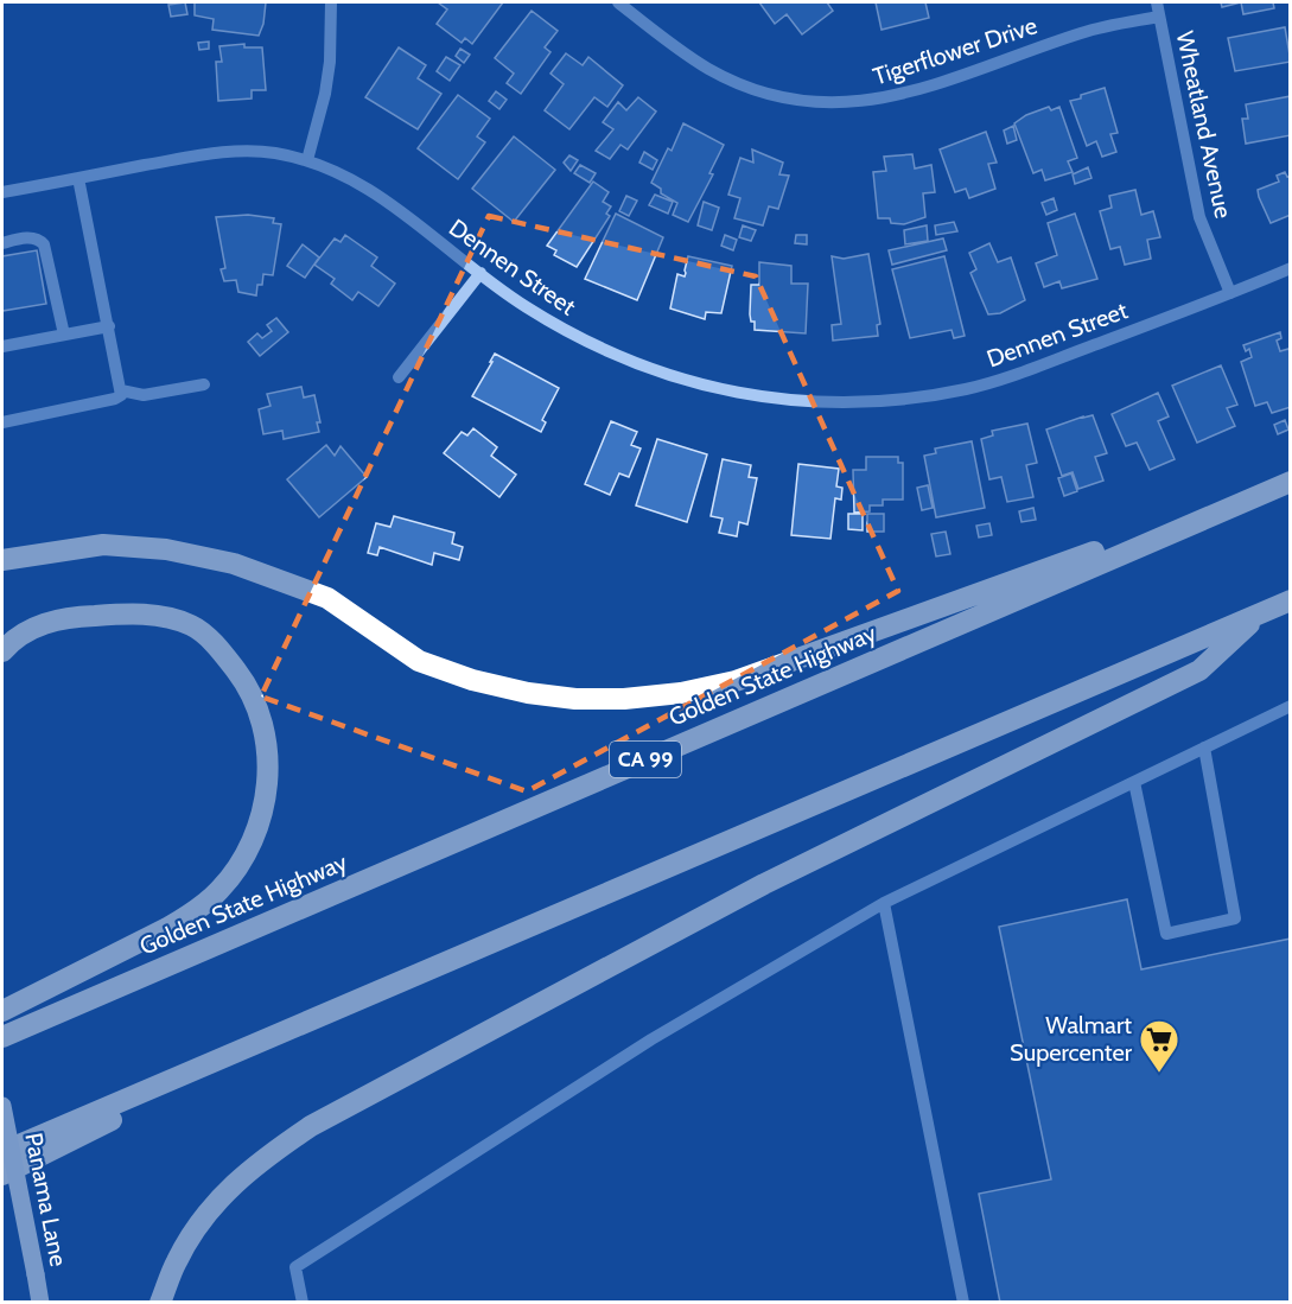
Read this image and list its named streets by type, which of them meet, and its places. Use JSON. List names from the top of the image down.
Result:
{
  "streets": {
    "highway": ["Golden State Highway", "CA 99"],
    "main road": ["Panama Lane"],
    "street": ["Tigerflower Drive", "Wheatland Avenue", "Dennen Street"]
  },
  "crossings": [
    ["Tigerflower Drive", "Wheatland Avenue"],
    ["Wheatland Avenue", "Dennen Street"]
  ],
  "places": {
    "supermarket": ["Walmart Supercenter"]
  }
}
